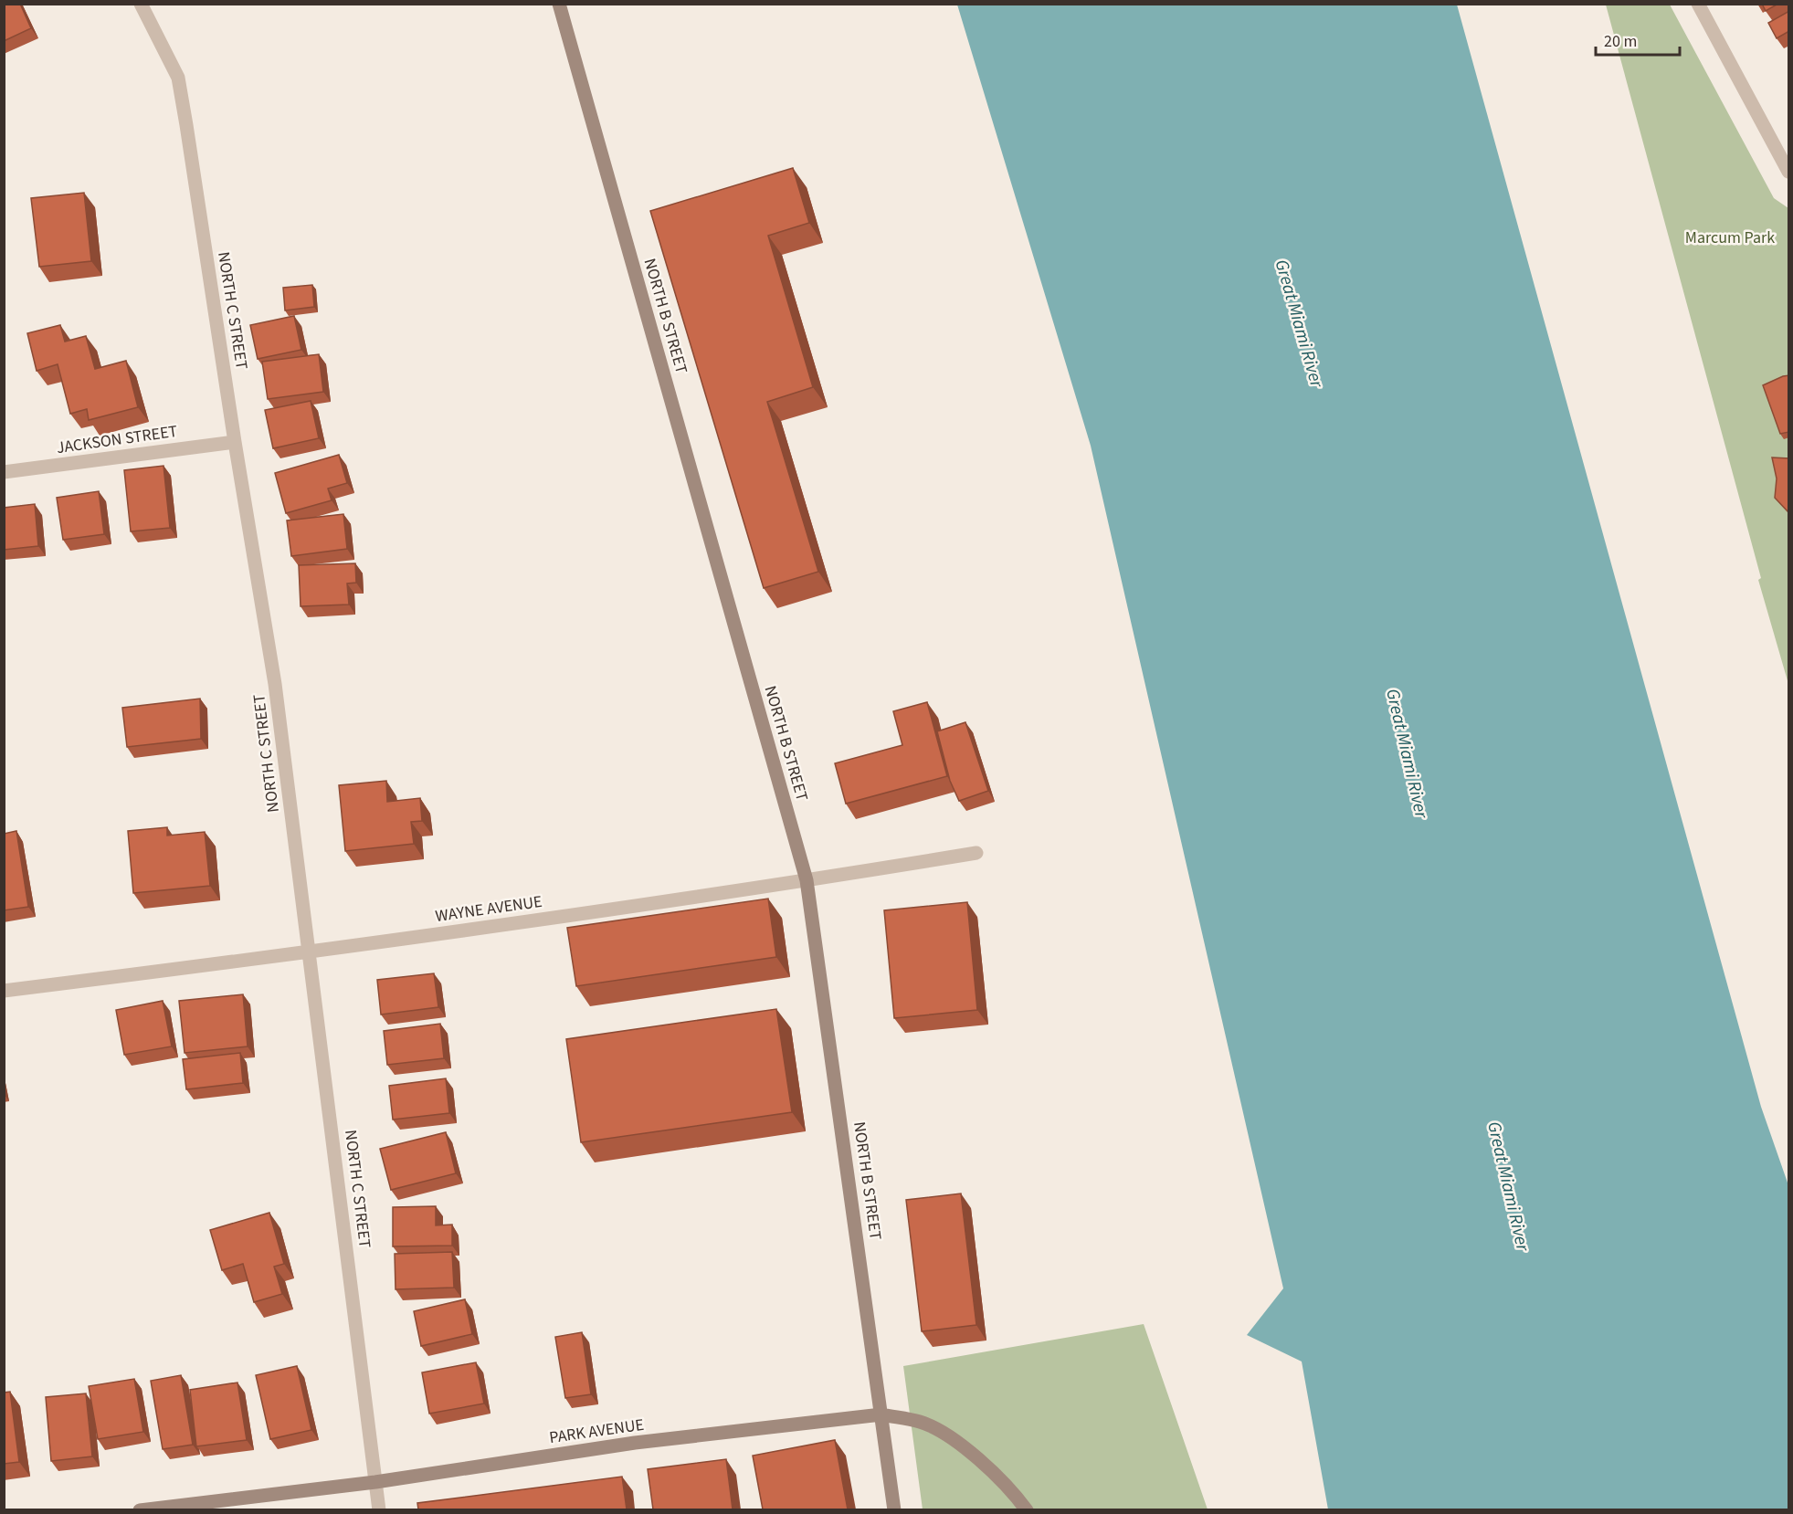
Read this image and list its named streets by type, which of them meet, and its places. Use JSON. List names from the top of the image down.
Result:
{
  "streets": {
    "main road": ["NORTH B STREET", "PARK AVENUE"],
    "street": ["NORTH C STREET", "JACKSON STREET", "WAYNE AVENUE"]
  },
  "crossings": [
    ["NORTH C STREET", "JACKSON STREET"],
    ["NORTH C STREET", "WAYNE AVENUE"],
    ["NORTH C STREET", "PARK AVENUE"],
    ["NORTH B STREET", "WAYNE AVENUE"],
    ["NORTH B STREET", "PARK AVENUE"]
  ],
  "water": ["Great Miami River"],
  "parks": ["Marcum Park"],
  "scale_bar": "20 m"
}
